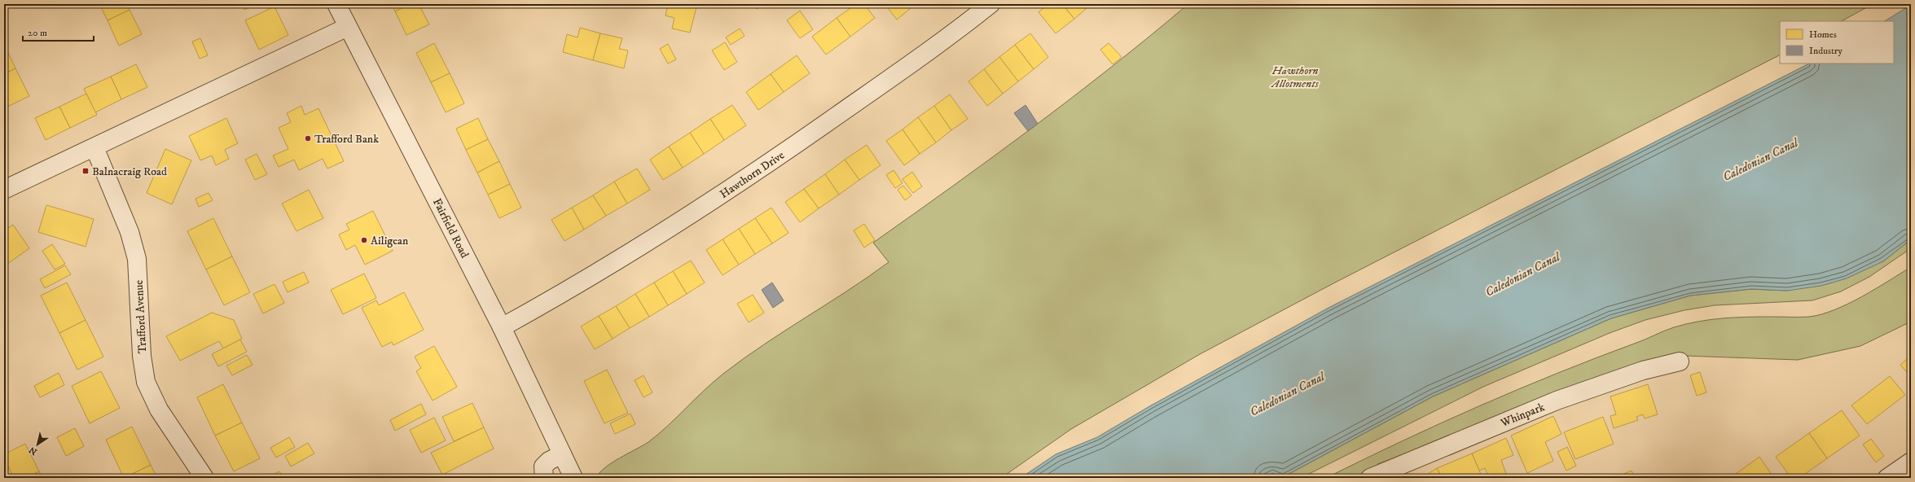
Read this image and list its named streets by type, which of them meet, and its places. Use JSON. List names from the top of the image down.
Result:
{
  "streets": {
    "street": [
      "Hawthorn Drive",
      "Fairfield Road",
      "Trafford Avenue",
      "Whinpark"
    ]
  },
  "crossings": [
    ["Hawthorn Drive", "Fairfield Road"]
  ],
  "water": ["Caledonian Canal"],
  "parks": ["Hawthorn Allotments"],
  "places": {
    "other": ["Trafford Bank", "Ailigean"],
    "transit": ["Balnacraig Road"]
  },
  "legend": ["Homes", "Industry"],
  "scale_bar": "20 m",
  "north": "bottom left"
}
